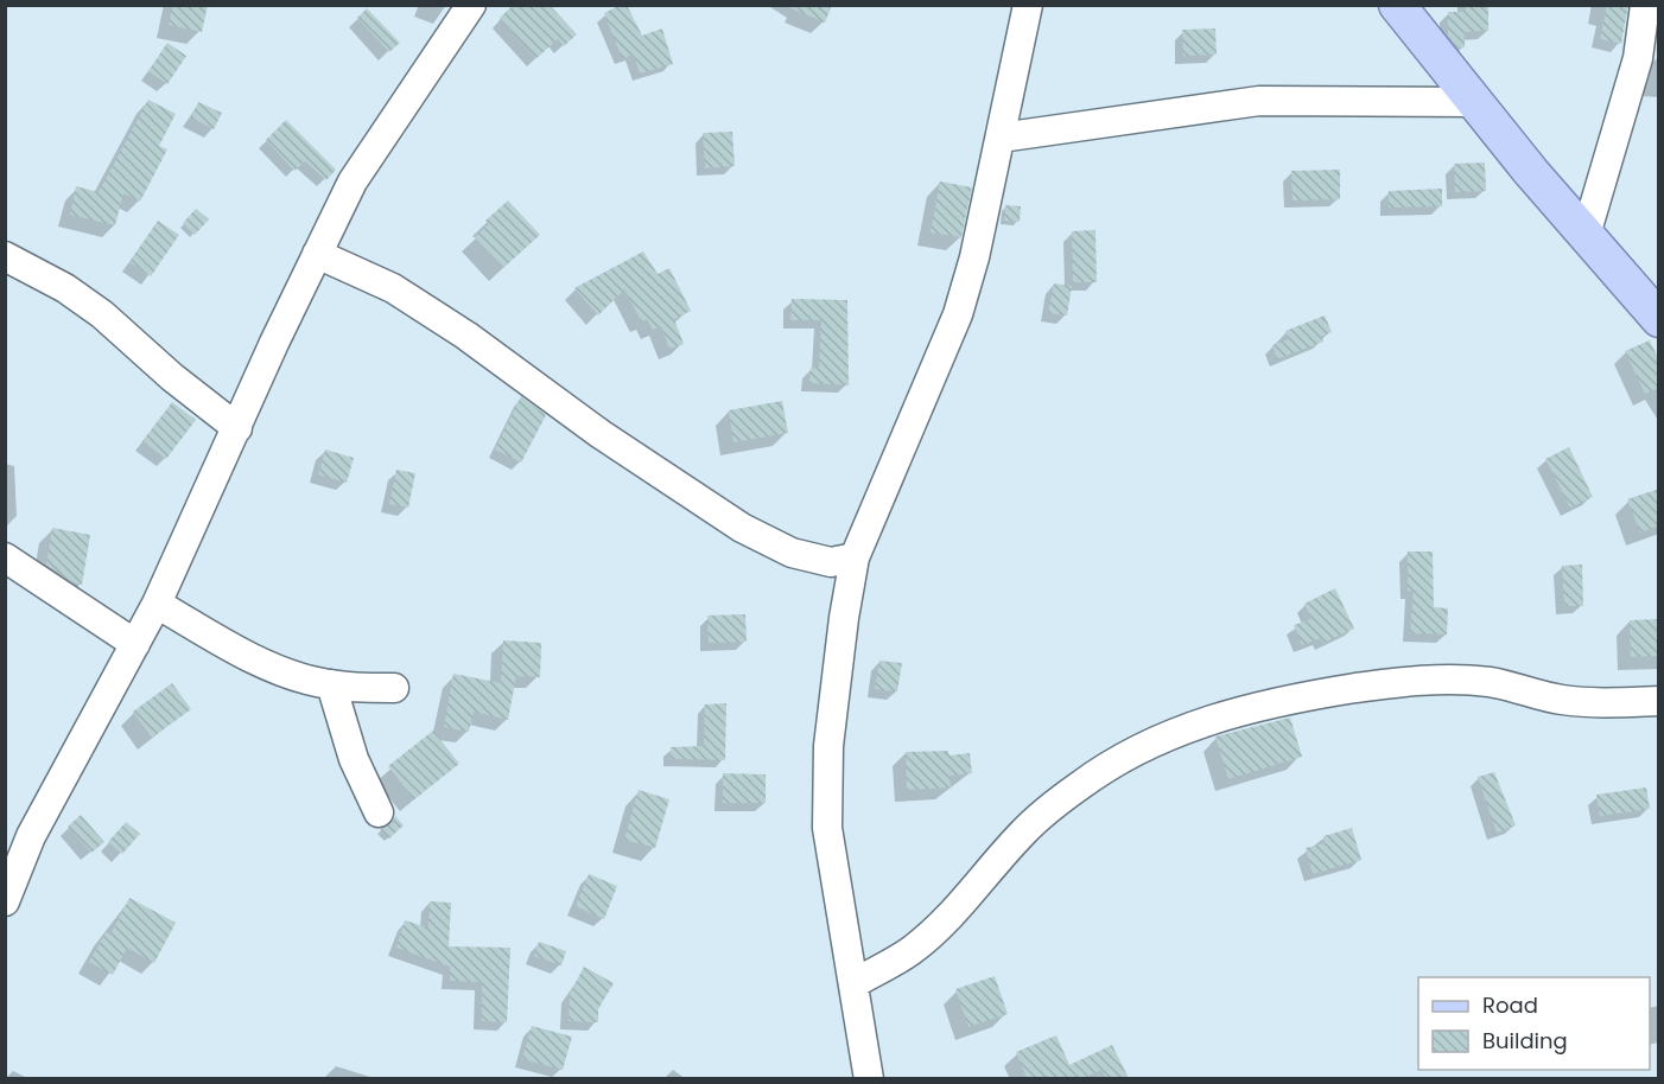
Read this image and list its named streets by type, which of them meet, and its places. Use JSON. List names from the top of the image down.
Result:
{
  "legend": ["Road", "Building"]
}
